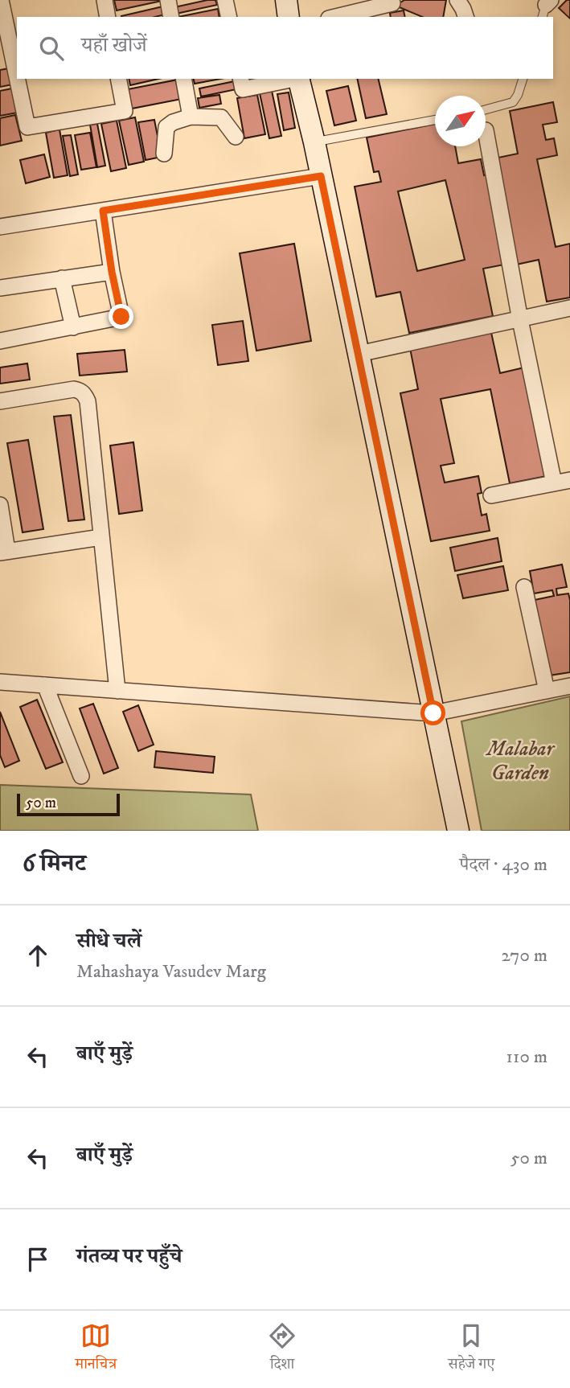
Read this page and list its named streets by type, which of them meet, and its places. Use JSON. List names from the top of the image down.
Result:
{
  "parks": ["Malabar Garden"],
  "scale_bar": "50 m",
  "north": "top right",
  "page": {
    "search": "यहाँ खोजें",
    "scale": "50 m",
    "heading": ["6 मिनट", "पैदल · 430 m"],
    "list": [
      ["सीधे चलें", "Mahashaya Vasudev Marg", "270 m"],
      ["बाएँ मुड़ें", "110 m"],
      ["बाएँ मुड़ें", "50 m"],
      "गंतव्य पर पहुँचे"
    ],
    "nav": ["मानचित्र", "दिशा", "सहेजे गए"]
  }
}
